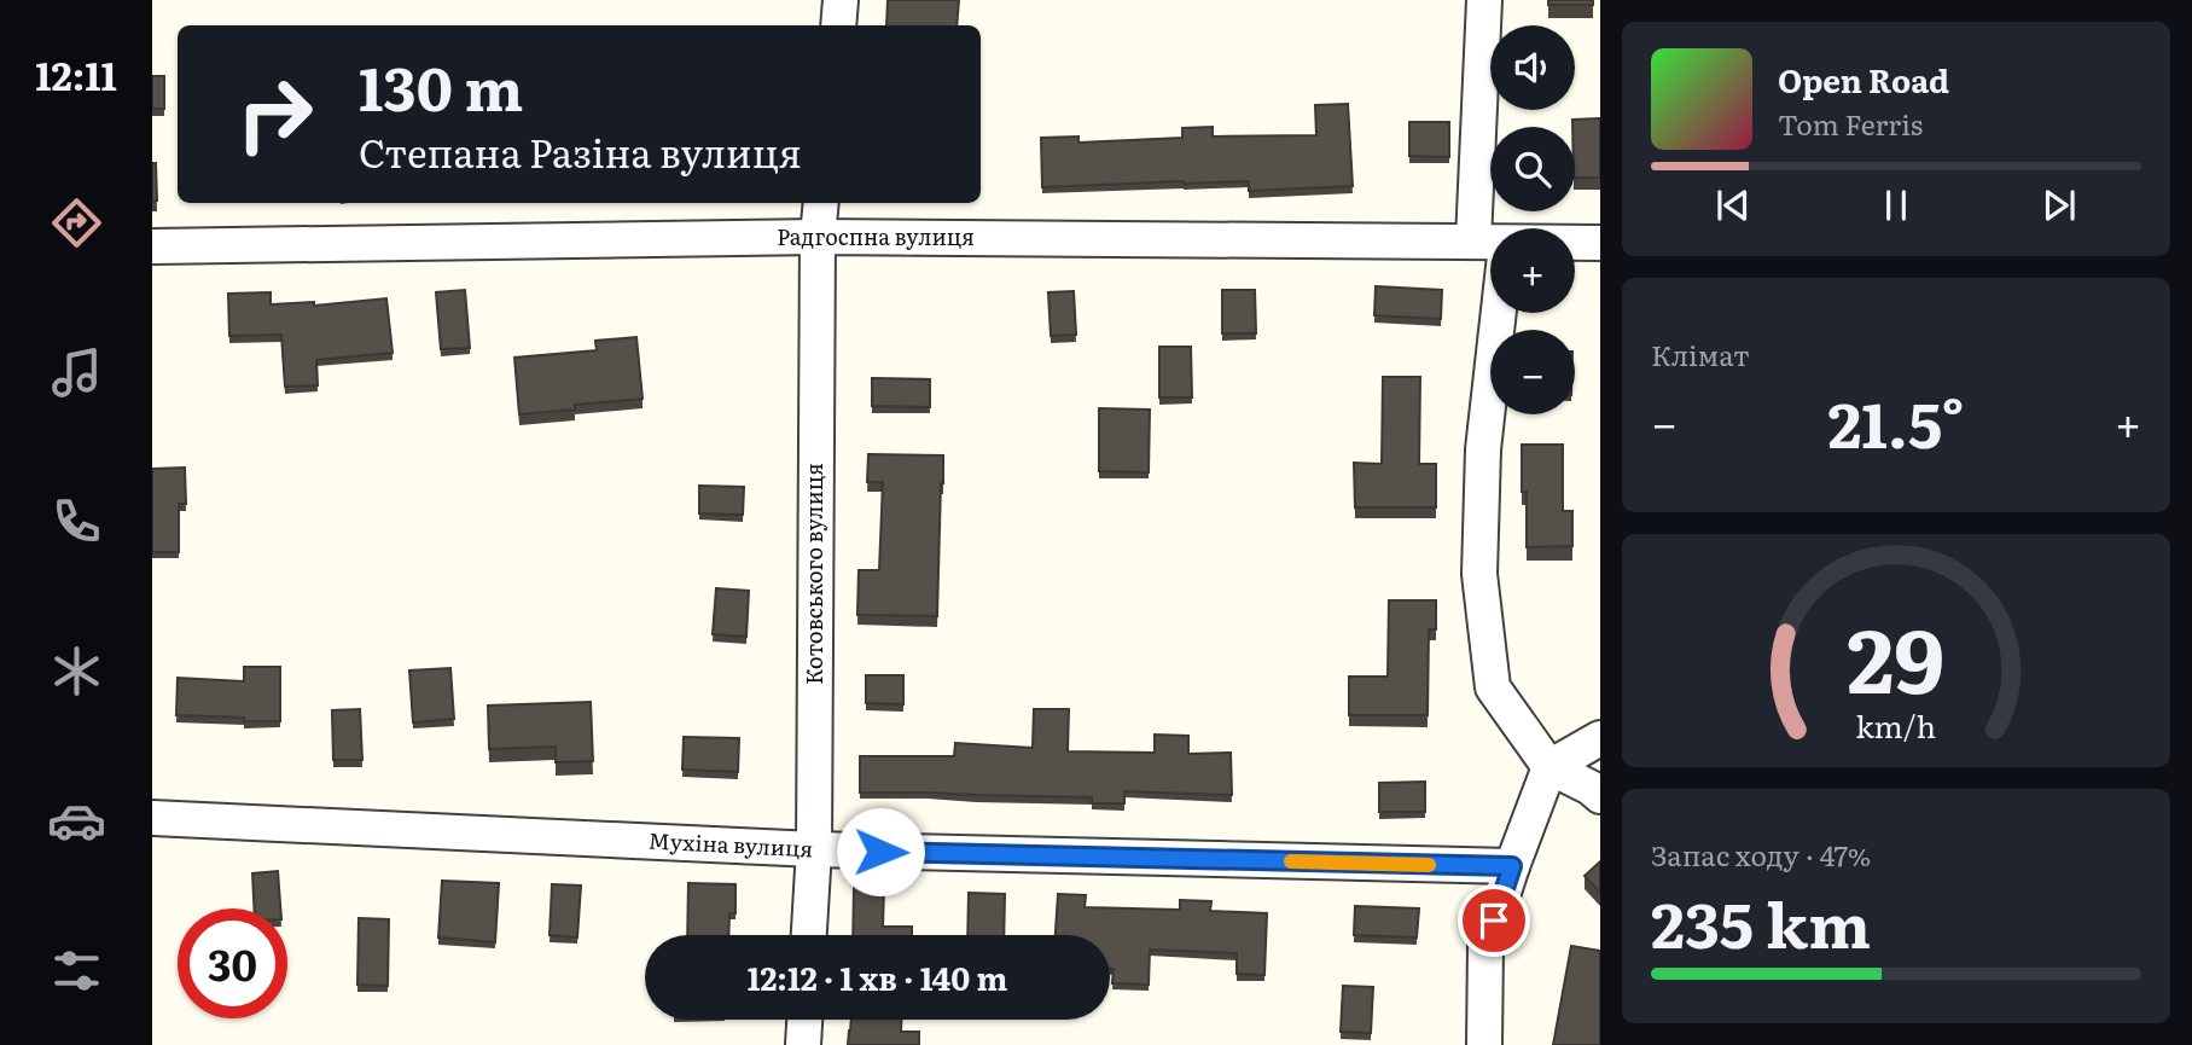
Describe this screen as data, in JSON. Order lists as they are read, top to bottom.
{
  "streets": {
    "street": ["Радгоспна вулиця", "Котовського вулиця", "Мухіна вулиця"]
  },
  "crossings": [
    ["Радгоспна вулиця", "Котовського вулиця"],
    ["Котовського вулиця", "Мухіна вулиця"]
  ],
  "page": {
    "tabs": "12:11",
    "map_buttons": ["+", "−"],
    "turn": ["130 m", "Степана Разіна вулиця"],
    "song": ["Open Road", "Tom Ferris"],
    "tile": [
      "Клімат",
      ["Запас ходу · 47%", "235 km"]
    ],
    "heat": ["−", "21.5°", "+"],
    "limit": "30",
    "trip": "12:12 · 1 хв · 140 m",
    "gauge": ["29", "km/h"]
  }
}
